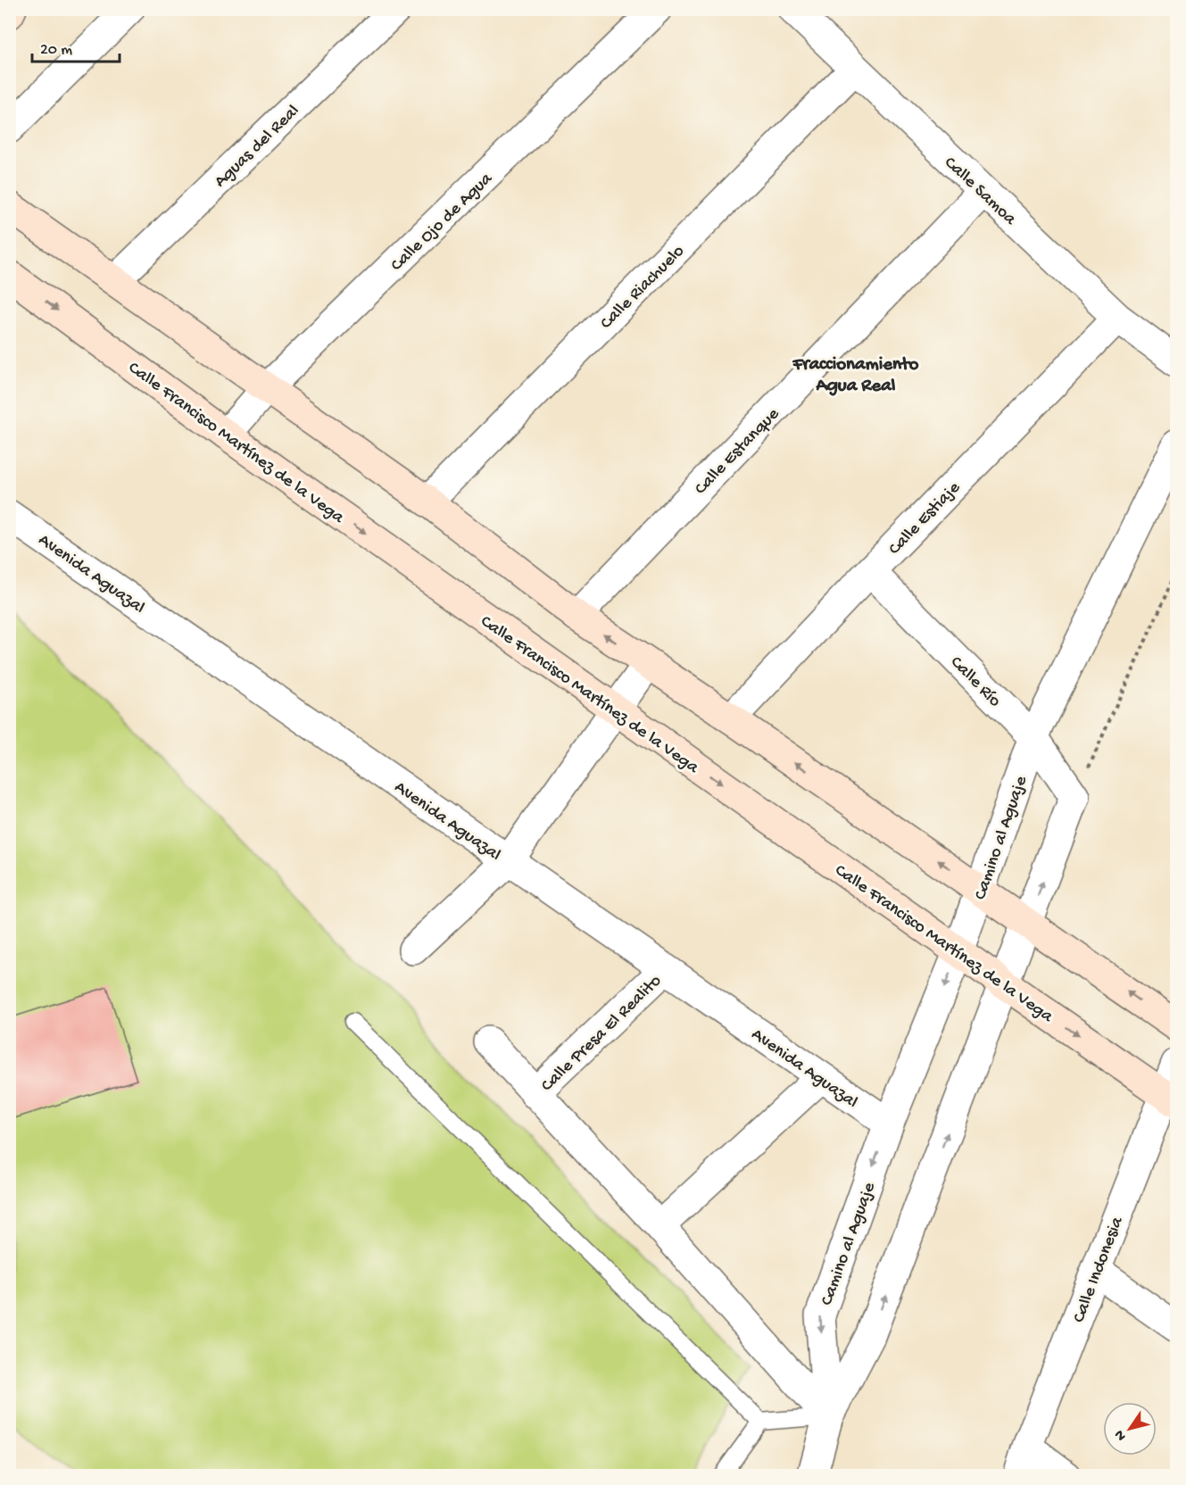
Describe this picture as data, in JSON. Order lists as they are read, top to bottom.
{
  "streets": {
    "street": [
      "Aguas del Real",
      "Calle Samoa",
      "Calle Ojo de Agua",
      "Calle Riachuelo",
      "Calle Francisco Martínez de la Vega",
      "Calle Estanque",
      "Calle Estiaje",
      "Avenida Aguazal",
      "Calle Río",
      "Camino al Aguaje",
      "Calle Presa El Realito",
      "Calle Indonesia"
    ]
  },
  "crossings": [
    ["Calle Samoa", "Calle Riachuelo"],
    ["Calle Samoa", "Calle Estanque"],
    ["Calle Samoa", "Calle Estiaje"],
    ["Calle Ojo de Agua", "Calle Francisco Martínez de la Vega"],
    ["Calle Francisco Martínez de la Vega", "Camino al Aguaje"],
    ["Calle Francisco Martínez de la Vega", "Calle Indonesia"],
    ["Calle Estiaje", "Calle Río"],
    ["Avenida Aguazal", "Camino al Aguaje"],
    ["Avenida Aguazal", "Calle Presa El Realito"],
    ["Calle Río", "Camino al Aguaje"]
  ],
  "districts": ["Fraccionamiento Agua Real"],
  "scale_bar": "20 m",
  "north": "bottom left"
}
